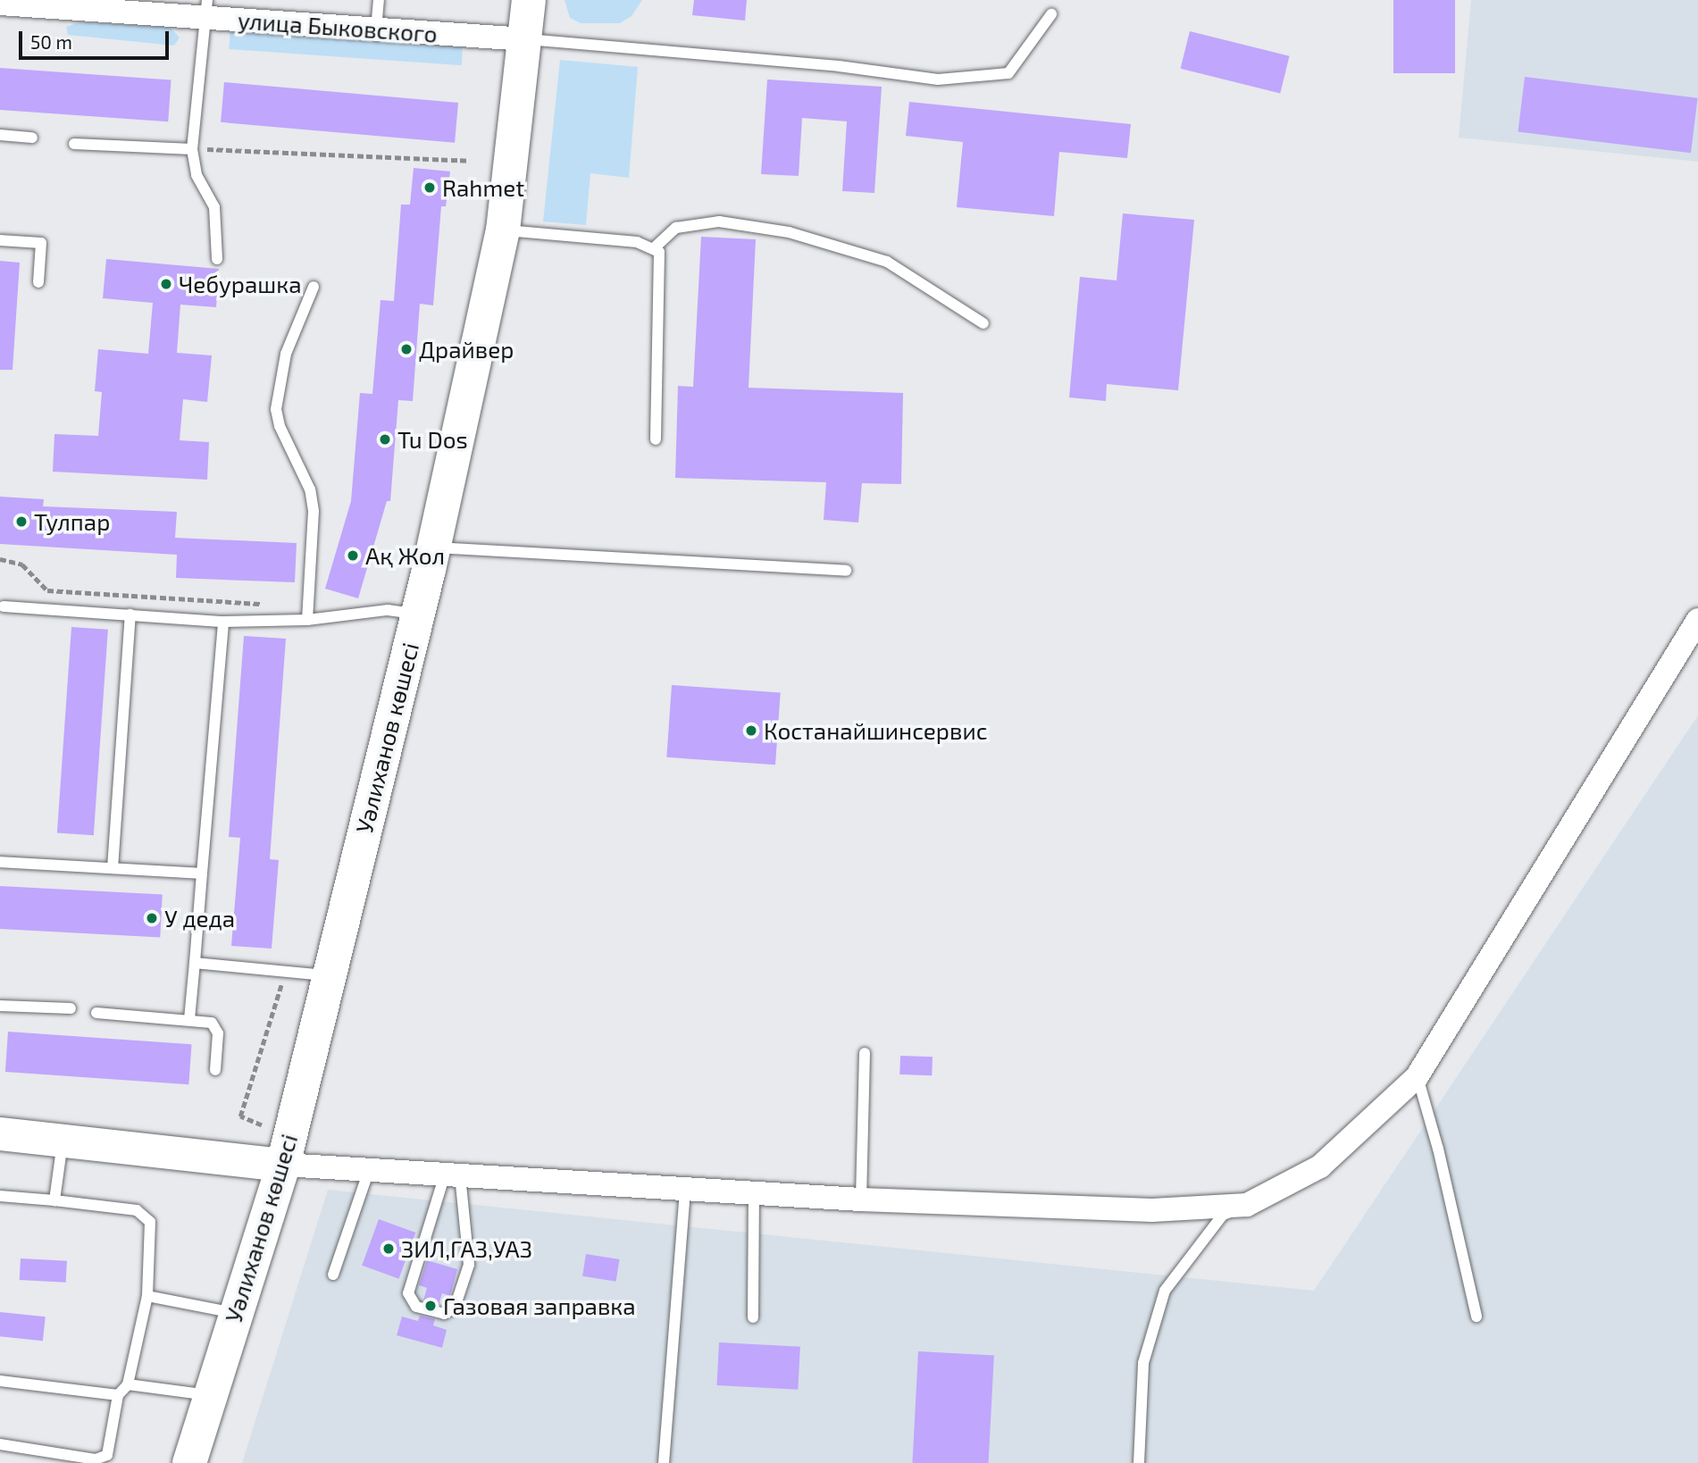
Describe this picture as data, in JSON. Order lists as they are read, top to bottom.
{
  "streets": {
    "highway": ["Уәлиханов көшесі"],
    "street": ["улица Быковского"]
  },
  "crossings": [
    ["улица Быковского", "Уәлиханов көшесі"]
  ],
  "places": [
    "Rahmet",
    "Чебурашка",
    "Драйвер",
    "Tu Dos",
    "Тулпар",
    "Ақ Жол",
    "Костанайшинсервис",
    "У деда",
    "ЗИЛ,ГАЗ,УАЗ",
    "Газовая заправка"
  ],
  "scale_bar": "50 m"
}
